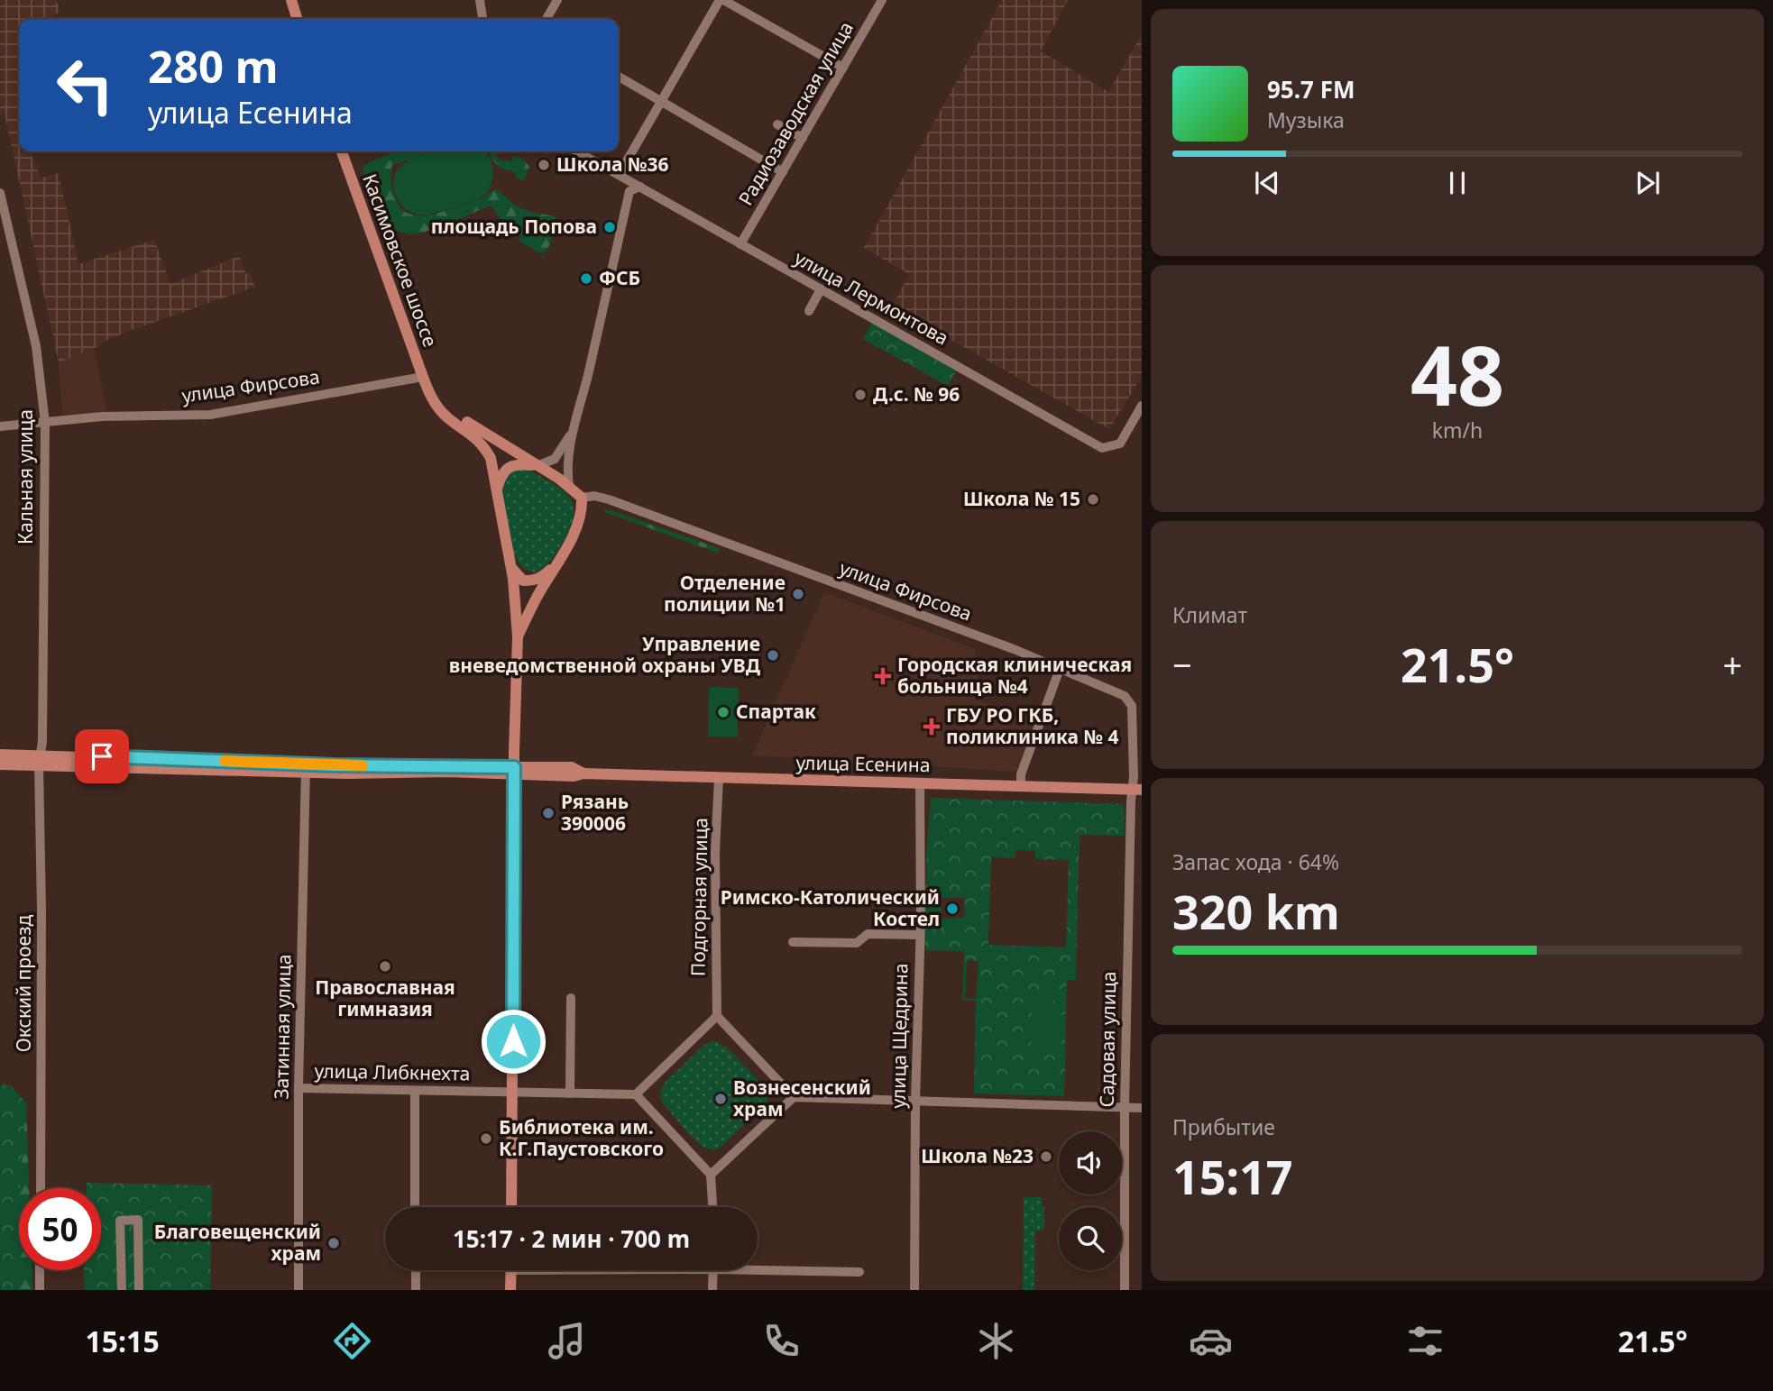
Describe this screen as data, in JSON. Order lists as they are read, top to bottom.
{
  "streets": {
    "main road": ["Касимовское шоссе", "улица Есенина"],
    "street": [
      "Радиозаводская улица",
      "улица Лермонтова",
      "улица Фирсова",
      "Кальная улица",
      "Подгорная улица",
      "Окский проезд",
      "Затинная улица",
      "улица Щедрина",
      "Садовая улица",
      "улица Либкнехта"
    ]
  },
  "crossings": [
    ["Радиозаводская улица", "улица Лермонтова"],
    ["Касимовское шоссе", "улица Фирсова"],
    ["Касимовское шоссе", "улица Есенина"],
    ["Касимовское шоссе", "улица Либкнехта"],
    ["улица Фирсова", "Кальная улица"],
    ["улица Фирсова", "улица Есенина"],
    ["улица Фирсова", "Садовая улица"],
    ["Кальная улица", "улица Есенина"],
    ["Кальная улица", "Окский проезд"],
    ["улица Есенина", "Подгорная улица"],
    ["улица Есенина", "Окский проезд"],
    ["улица Есенина", "Затинная улица"],
    ["улица Есенина", "улица Щедрина"],
    ["улица Есенина", "Садовая улица"],
    ["Затинная улица", "улица Либкнехта"]
  ],
  "places": {
    "other": [
      "Школа №36",
      "площадь Попова",
      "ФСБ",
      "Д.с. № 96",
      "Школа № 15",
      "Отделение полиции №1",
      "Управление вневедомственной охраны УВД",
      "Спартак",
      "Рязань 390006",
      "Римско-Католический Костел",
      "Православная гимназия",
      "Вознесенский храм",
      "Библиотека им. К.Г.Паустовского",
      "Школа №23",
      "Благовещенский храм"
    ],
    "health": ["Городская клиническая больница №4", "ГБУ РО ГКБ, поликлиника № 4"]
  },
  "page": {
    "turn": ["280 m", "улица Есенина"],
    "song": ["95.7 FM", "Музыка"],
    "tile": [
      ["48", "km/h"],
      "Климат",
      ["Запас хода · 64%", "320 km"],
      ["Прибытие", "15:17"]
    ],
    "heat": ["−", "21.5°", "+"],
    "limit": "50",
    "trip": "15:17 · 2 мин · 700 m",
    "tabs": ["15:15", "21.5°"]
  }
}
